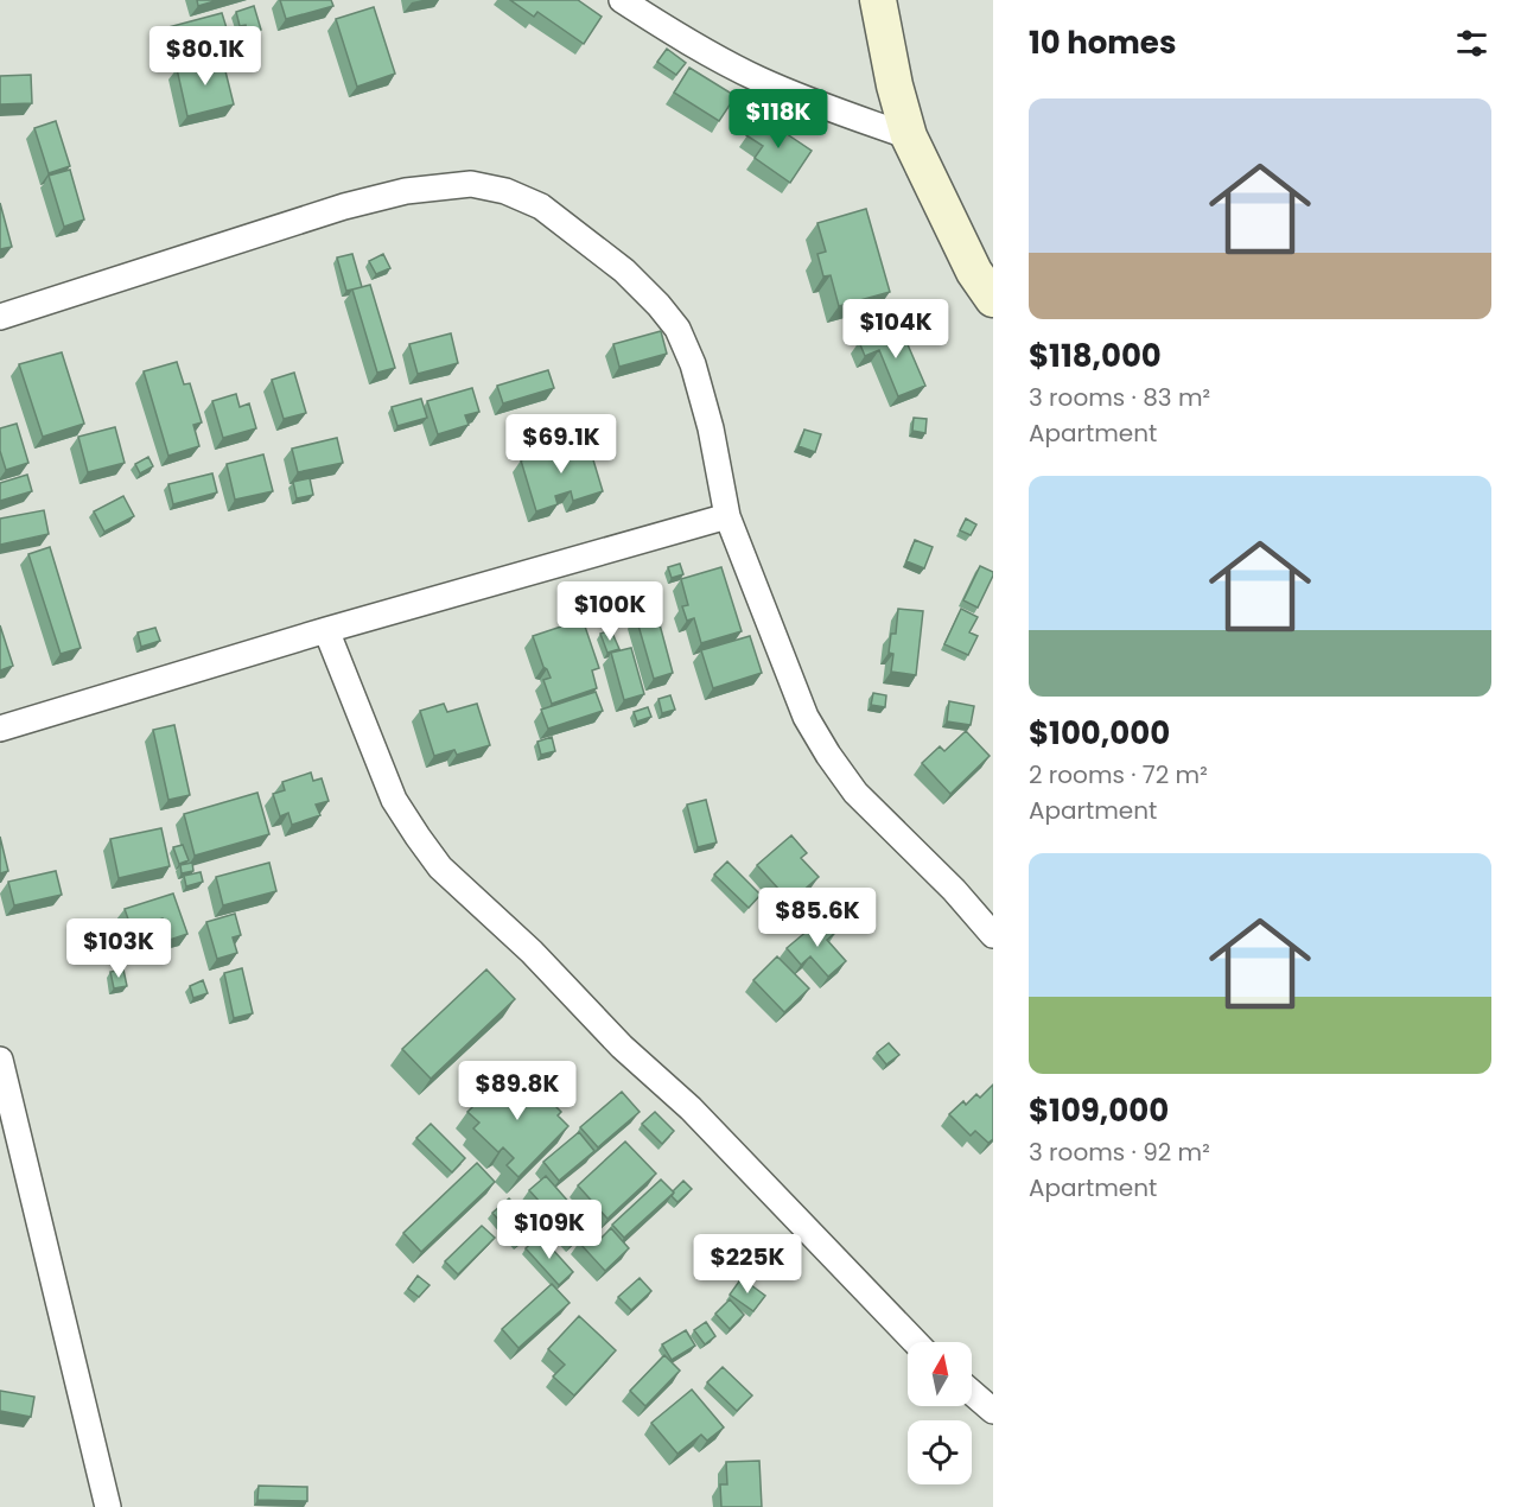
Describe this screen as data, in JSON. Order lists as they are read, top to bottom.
{
  "north": "top",
  "page": {
    "heading": "10 homes",
    "price": [
      "$80.1K",
      "$118K",
      "$104K",
      "$69.1K",
      "$100K",
      "$85.6K",
      "$103K",
      "$89.8K",
      "$109K",
      "$225K"
    ],
    "list": [
      {
        "name": "$118,000",
        "note": "3 rooms · 83 m² · Apartment"
      },
      {
        "name": "$100,000",
        "note": "2 rooms · 72 m² · Apartment"
      },
      {
        "name": "$109,000",
        "note": "3 rooms · 92 m² · Apartment"
      }
    ]
  }
}
